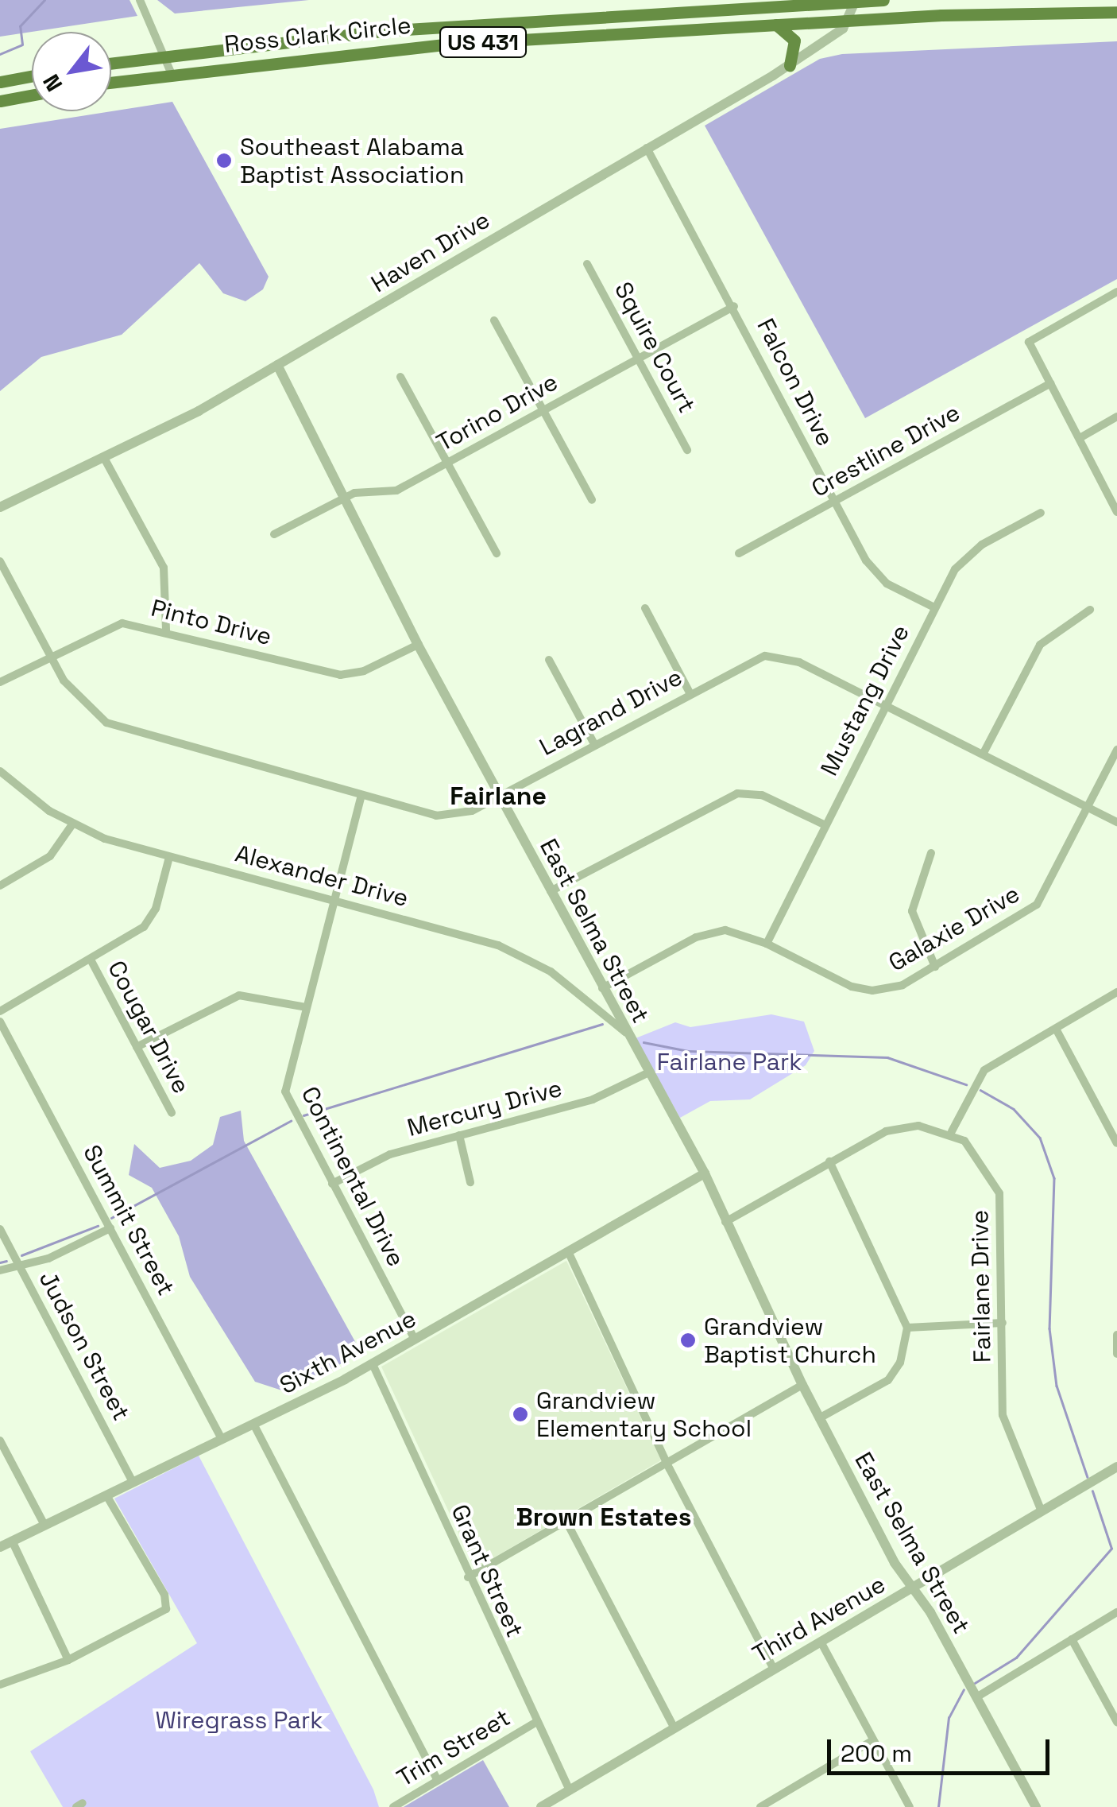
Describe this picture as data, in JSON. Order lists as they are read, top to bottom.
{
  "streets": {
    "highway": ["Ross Clark Circle", "US 431"],
    "street": [
      "Haven Drive",
      "Squire Court",
      "Falcon Drive",
      "Torino Drive",
      "Crestline Drive",
      "Pinto Drive",
      "Mustang Drive",
      "Lagrand Drive",
      "Alexander Drive",
      "Galaxie Drive",
      "East Selma Street",
      "Cougar Drive",
      "Mercury Drive",
      "Continental Drive",
      "Summit Street",
      "Fairlane Drive",
      "Judson Street",
      "Sixth Avenue",
      "Grant Street",
      "Third Avenue",
      "Trim Street"
    ]
  },
  "crossings": [
    ["Ross Clark Circle", "Haven Drive"],
    ["Haven Drive", "Falcon Drive"],
    ["Haven Drive", "East Selma Street"],
    ["Squire Court", "Torino Drive"],
    ["Falcon Drive", "Torino Drive"],
    ["Falcon Drive", "Crestline Drive"],
    ["Falcon Drive", "Mustang Drive"],
    ["Torino Drive", "East Selma Street"],
    ["Pinto Drive", "Lagrand Drive"],
    ["Pinto Drive", "East Selma Street"],
    ["Mustang Drive", "Lagrand Drive"],
    ["Mustang Drive", "Galaxie Drive"],
    ["Lagrand Drive", "Galaxie Drive"],
    ["Lagrand Drive", "East Selma Street"],
    ["Lagrand Drive", "Continental Drive"],
    ["Alexander Drive", "East Selma Street"],
    ["Alexander Drive", "Continental Drive"],
    ["Galaxie Drive", "East Selma Street"],
    ["East Selma Street", "Mercury Drive"],
    ["East Selma Street", "Sixth Avenue"],
    ["East Selma Street", "Third Avenue"],
    ["Mercury Drive", "Continental Drive"],
    ["Continental Drive", "Sixth Avenue"],
    ["Summit Street", "Sixth Avenue"],
    ["Fairlane Drive", "Third Avenue"],
    ["Judson Street", "Sixth Avenue"],
    ["Sixth Avenue", "Grant Street"],
    ["Grant Street", "Third Avenue"],
    ["Grant Street", "Trim Street"]
  ],
  "districts": ["Fairlane", "Brown Estates"],
  "parks": ["Fairlane Park", "Wiregrass Park"],
  "places": ["Southeast Alabama Baptist Association", "Grandview Baptist Church", "Grandview Elementary School"],
  "scale_bar": "200 m",
  "north": "bottom left"
}
